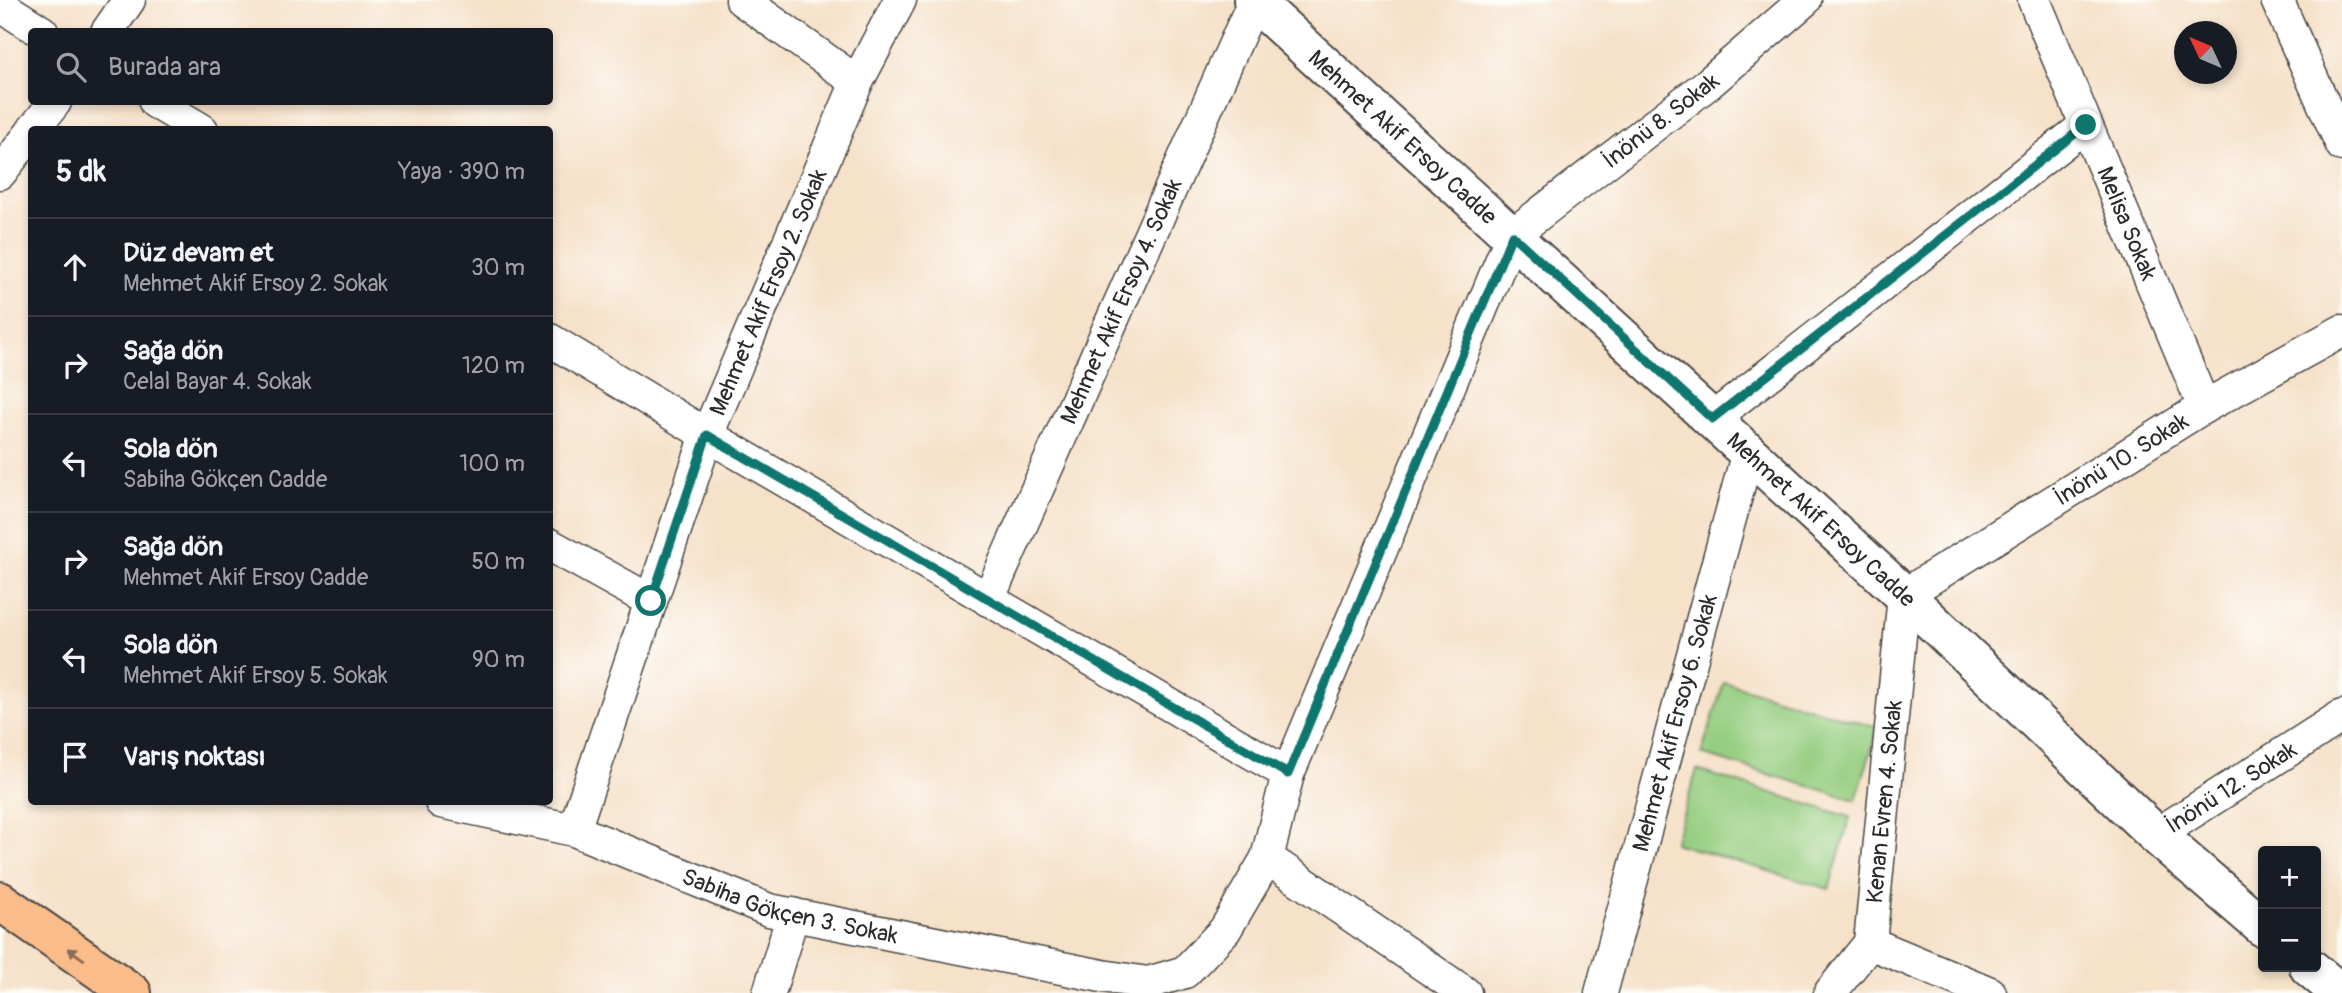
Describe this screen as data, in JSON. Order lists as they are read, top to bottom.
{
  "streets": {
    "street": [
      "İnönü 8. Sokak",
      "Mehmet Akif Ersoy Cadde",
      "Melisa Sokak",
      "Mehmet Akif Ersoy 2. Sokak",
      "Mehmet Akif Ersoy 4. Sokak",
      "İnönü 10. Sokak",
      "Mehmet Akif Ersoy 6. Sokak",
      "İnönü 12. Sokak",
      "Kenan Evren 4. Sokak",
      "Sabiha Gökçen 3. Sokak"
    ]
  },
  "crossings": [
    ["İnönü 8. Sokak", "Mehmet Akif Ersoy Cadde"],
    ["Mehmet Akif Ersoy Cadde", "Mehmet Akif Ersoy 4. Sokak"],
    ["Mehmet Akif Ersoy Cadde", "İnönü 10. Sokak"],
    ["Mehmet Akif Ersoy Cadde", "Mehmet Akif Ersoy 6. Sokak"],
    ["Mehmet Akif Ersoy Cadde", "İnönü 12. Sokak"],
    ["Mehmet Akif Ersoy Cadde", "Kenan Evren 4. Sokak"],
    ["Melisa Sokak", "İnönü 10. Sokak"],
    ["Mehmet Akif Ersoy 2. Sokak", "Sabiha Gökçen 3. Sokak"],
    ["İnönü 10. Sokak", "Kenan Evren 4. Sokak"]
  ],
  "north": "top left",
  "page": {
    "search": "Burada ara",
    "heading": ["5 dk", "Yaya · 390 m"],
    "list": [
      ["Düz devam et", "Mehmet Akif Ersoy 2. Sokak", "30 m"],
      ["Sağa dön", "Celal Bayar 4. Sokak", "120 m"],
      ["Sola dön", "Sabiha Gökçen Cadde", "100 m"],
      ["Sağa dön", "Mehmet Akif Ersoy Cadde", "50 m"],
      ["Sola dön", "Mehmet Akif Ersoy 5. Sokak", "90 m"],
      "Varış noktası"
    ],
    "map_buttons": ["+", "−"]
  }
}
